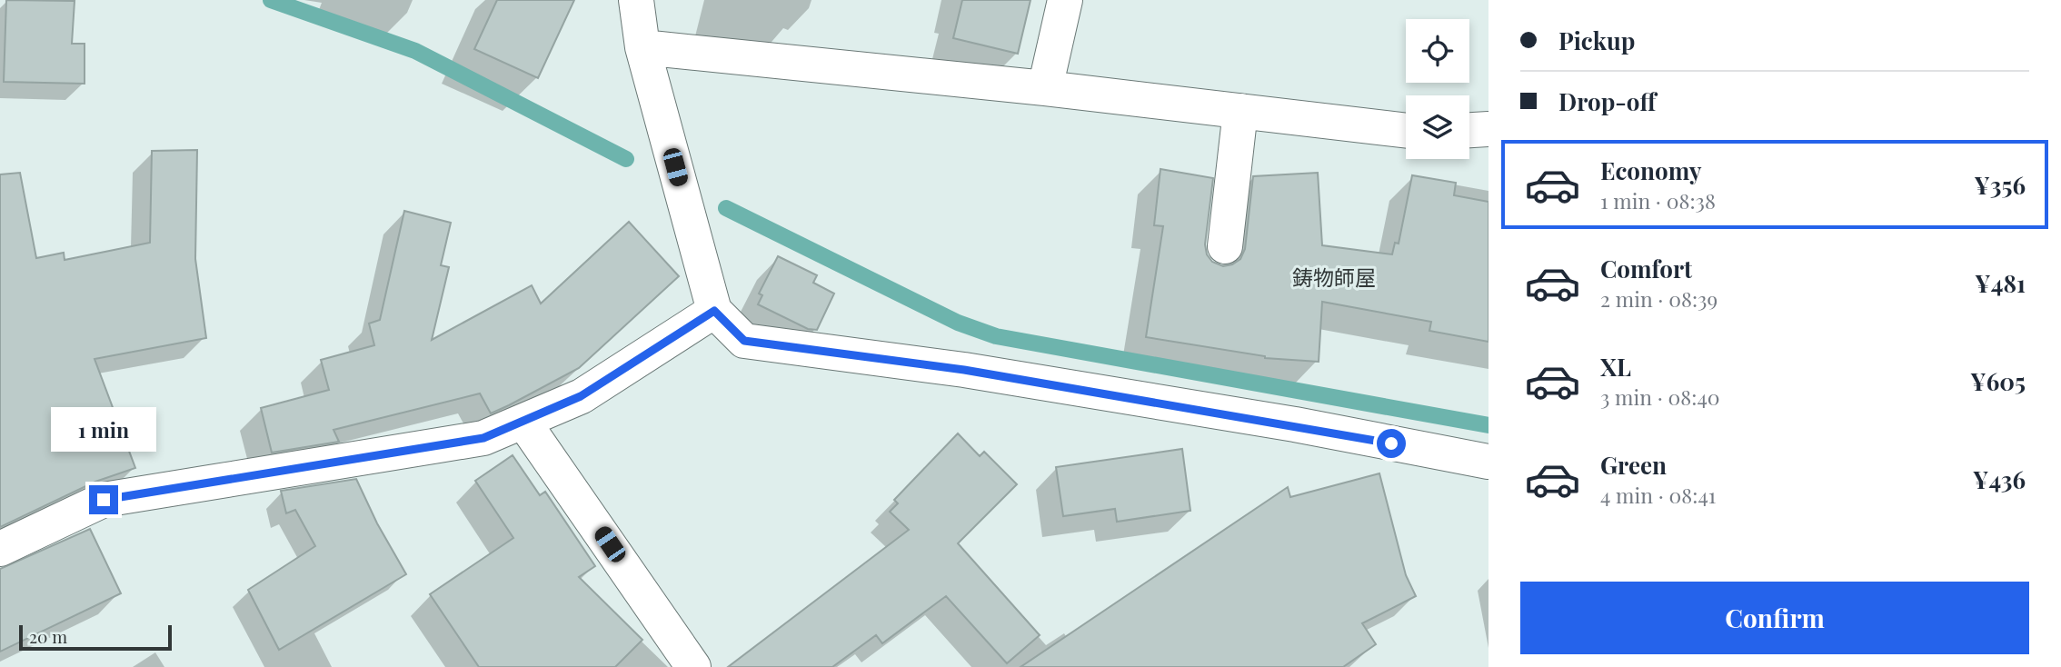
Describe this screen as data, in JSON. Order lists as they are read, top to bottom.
{
  "districts": ["鋳物師屋"],
  "scale_bar": "20 m",
  "page": {
    "banner": ["Pickup", "Drop-off"],
    "list": [
      {
        "name": "Economy",
        "note": "1 min · 08:38",
        "value": "¥356"
      },
      {
        "name": "Comfort",
        "note": "2 min · 08:39",
        "value": "¥481"
      },
      {
        "name": "XL",
        "note": "3 min · 08:40",
        "value": "¥605"
      },
      {
        "name": "Green",
        "note": "4 min · 08:41",
        "value": "¥436"
      }
    ],
    "bubble": "1 min",
    "buttons": "Confirm",
    "scale": "20 m"
  }
}
